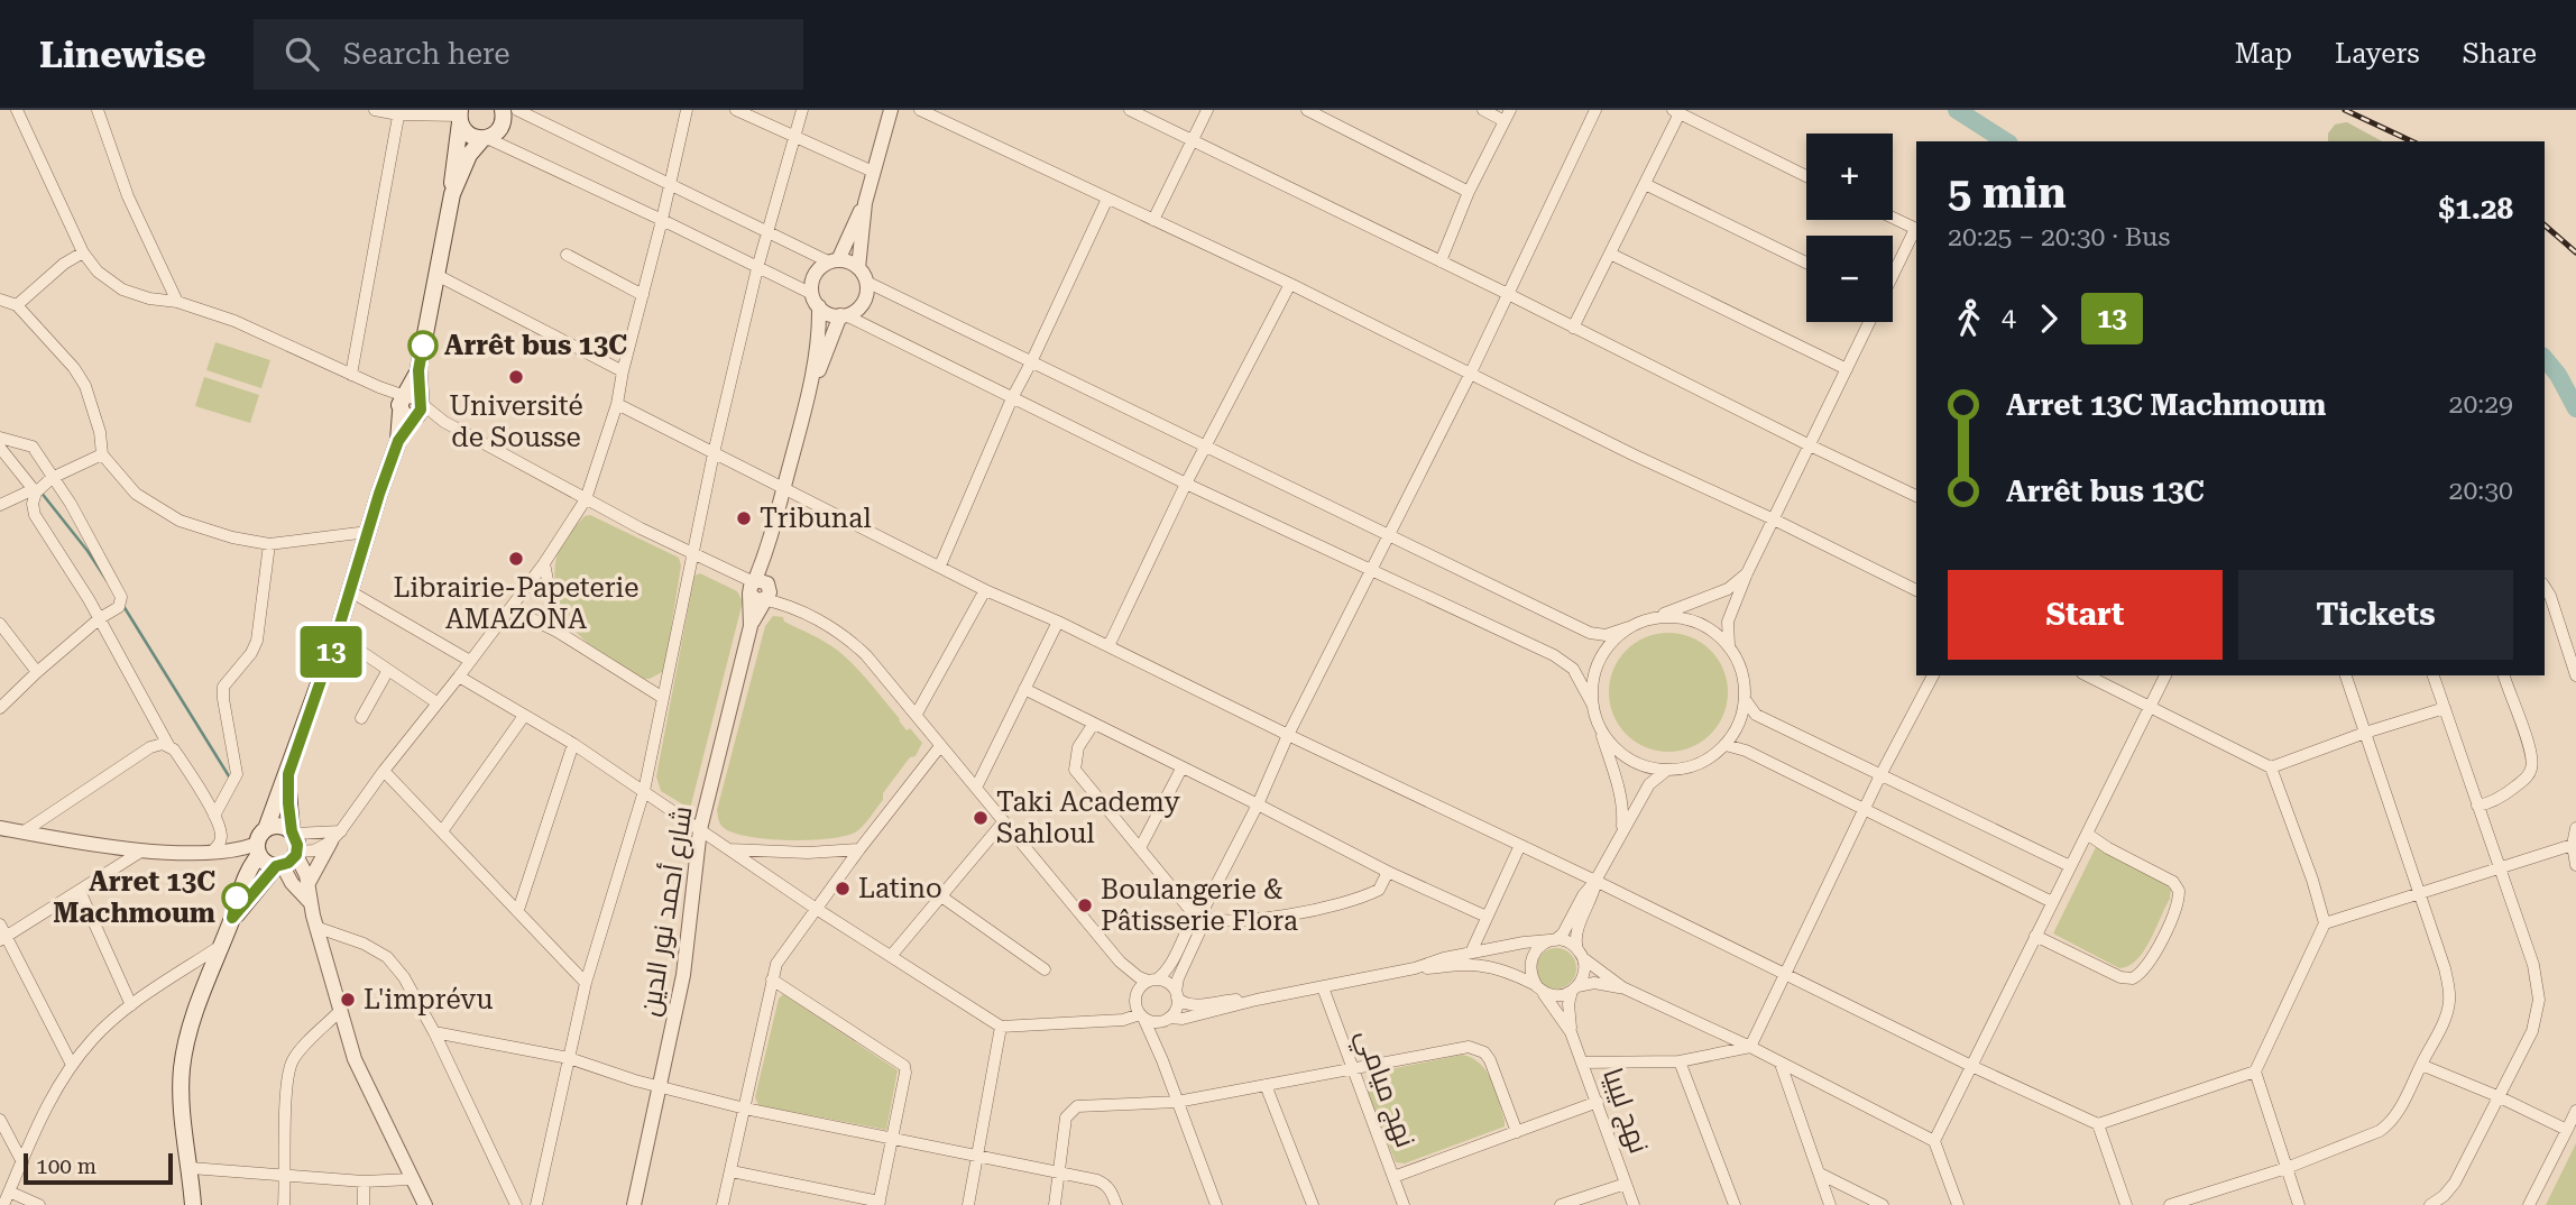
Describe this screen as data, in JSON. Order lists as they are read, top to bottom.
{
  "streets": {
    "street": ["شارع أحمد نور الدين", "نهج ميامي", "نهج ليبيا"]
  },
  "places": [
    "Arrêt bus 13C",
    "Université de Sousse",
    "Tribunal",
    "Librairie-Papeterie AMAZONA",
    "Taki Academy Sahloul",
    "Latino",
    "Arret 13C Machmoum",
    "Boulangerie & Pâtisserie Flora",
    "L'imprévu"
  ],
  "lines": ["bus line 13"],
  "scale_bar": "100 m",
  "page": {
    "header": "Linewise",
    "search": "Search here",
    "nav": ["Map", "Layers", "Share"],
    "on_map": "13",
    "map_buttons": ["+", "−"],
    "heading": ["5 min", "20:25 – 20:30 · Bus", "$1.28"],
    "legs": ["4", "13"],
    "list": [
      {
        "name": "Arret 13C Machmoum",
        "value": "20:29"
      },
      {
        "name": "Arrêt bus 13C",
        "value": "20:30"
      }
    ],
    "buttons": ["Start", "Tickets"],
    "scale": "100 m"
  }
}
